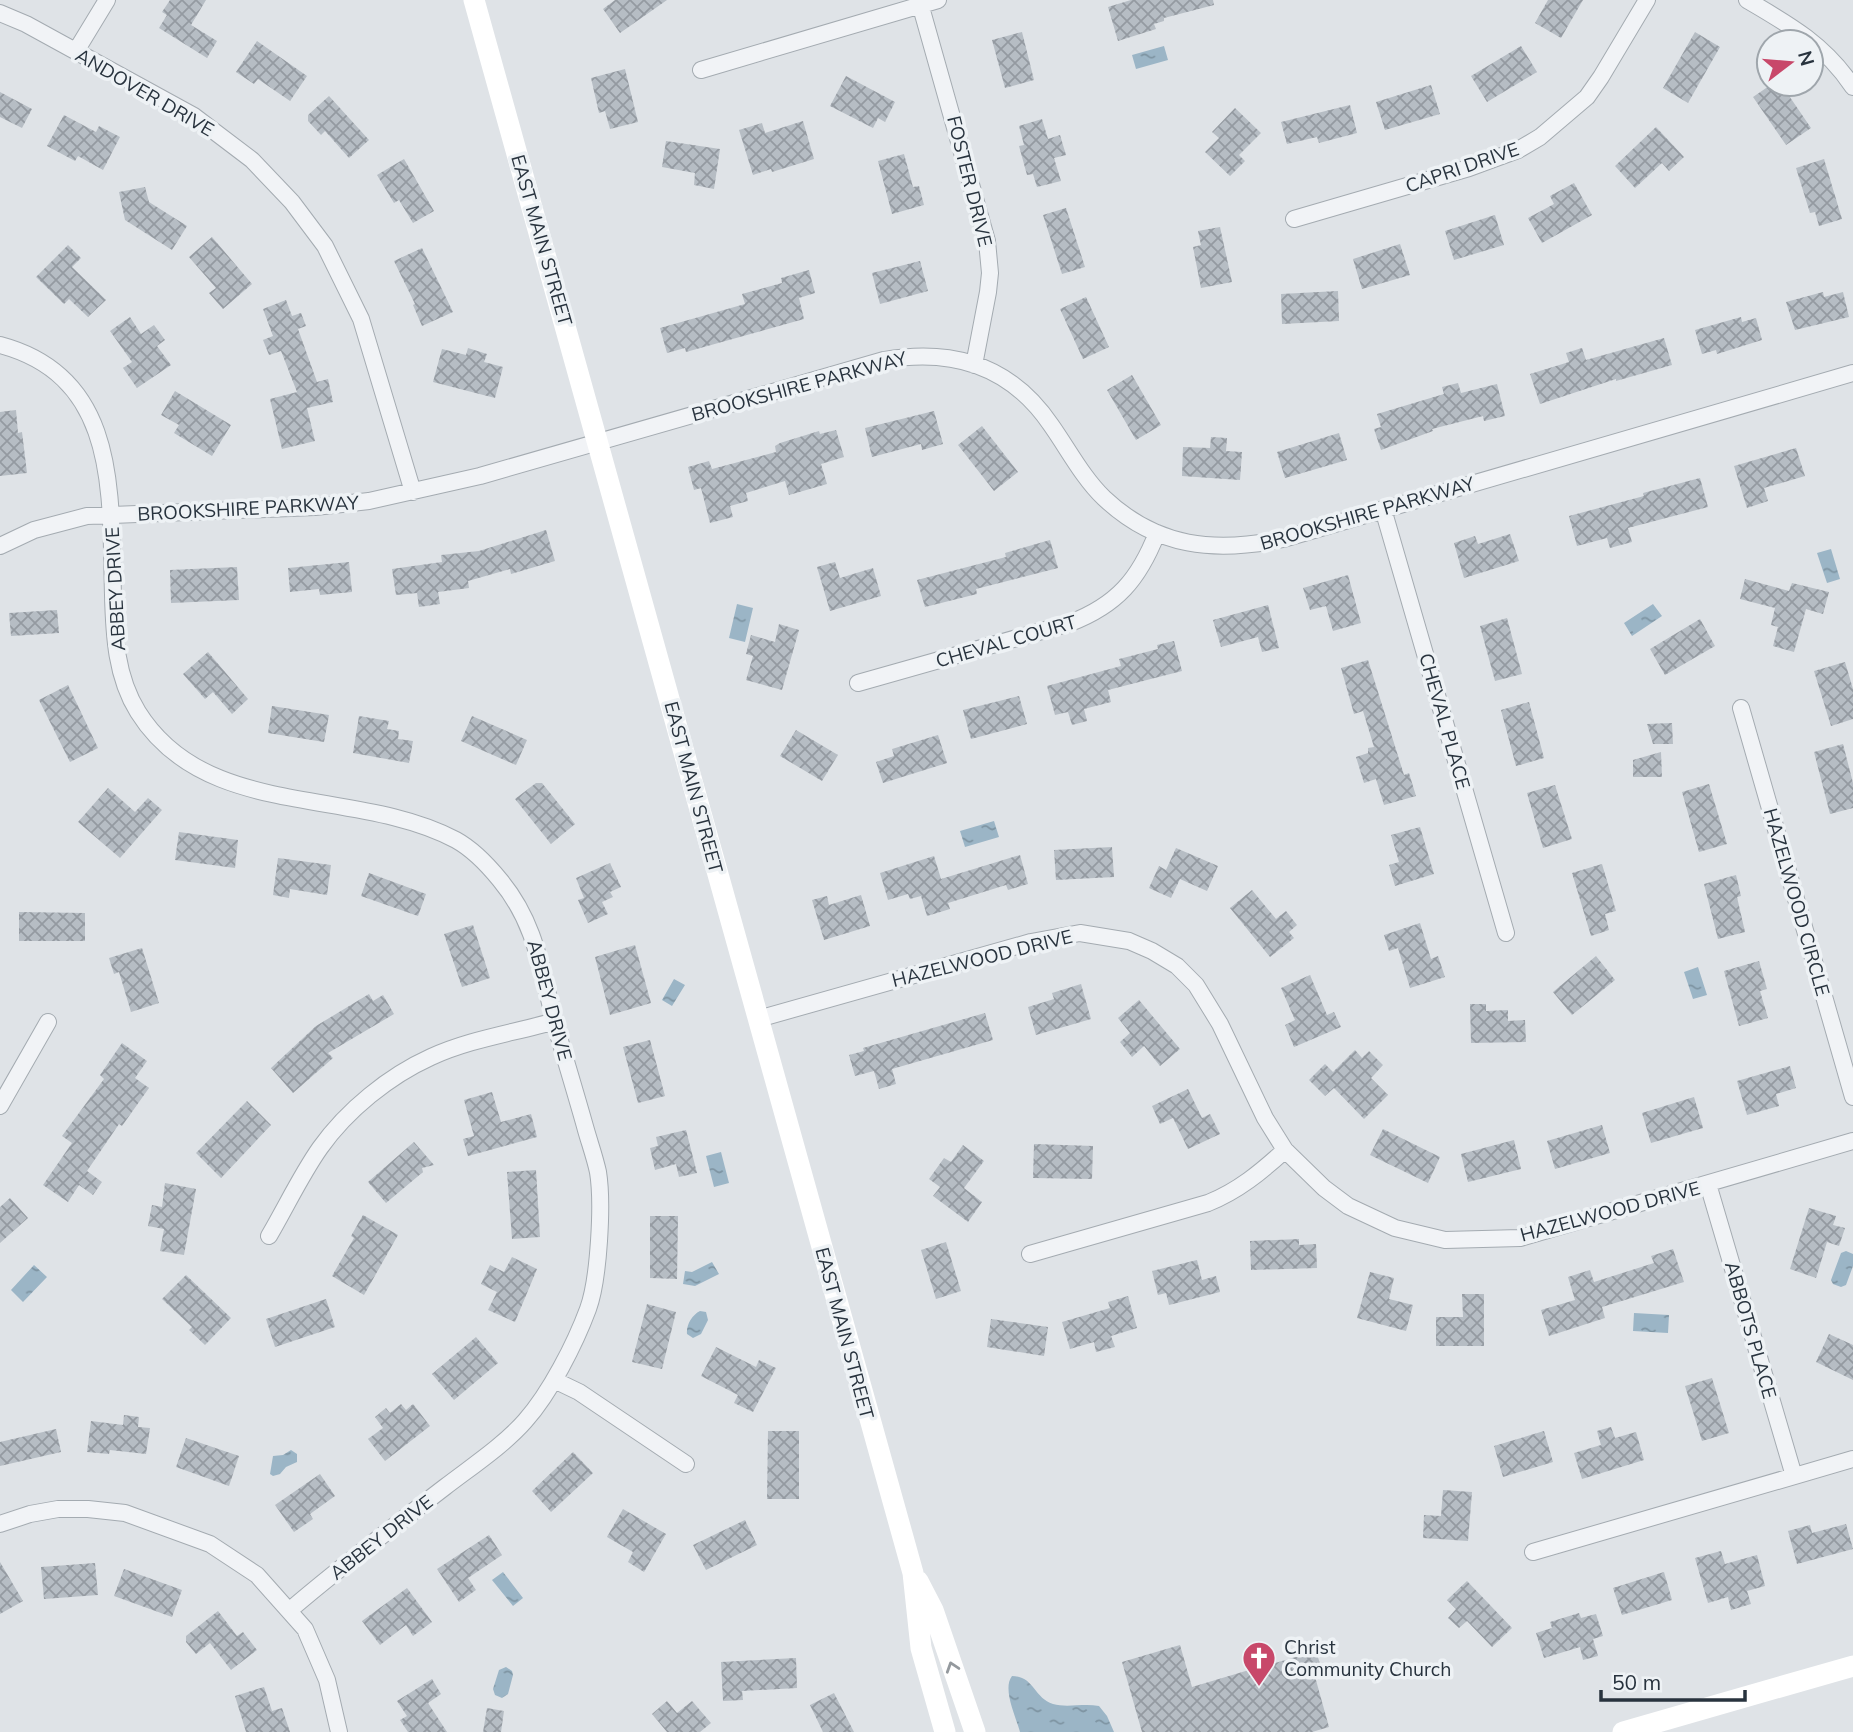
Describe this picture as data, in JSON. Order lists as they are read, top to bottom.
{
  "streets": {
    "main road": ["EAST MAIN STREET"],
    "street": [
      "ANDOVER DRIVE",
      "CAPRI DRIVE",
      "FOSTER DRIVE",
      "BROOKSHIRE PARKWAY",
      "ABBEY DRIVE",
      "CHEVAL COURT",
      "CHEVAL PLACE",
      "HAZELWOOD CIRCLE",
      "HAZELWOOD DRIVE",
      "ABBOTS PLACE"
    ]
  },
  "crossings": [
    ["ANDOVER DRIVE", "BROOKSHIRE PARKWAY"],
    ["FOSTER DRIVE", "BROOKSHIRE PARKWAY"],
    ["EAST MAIN STREET", "BROOKSHIRE PARKWAY"],
    ["EAST MAIN STREET", "HAZELWOOD DRIVE"],
    ["BROOKSHIRE PARKWAY", "ABBEY DRIVE"],
    ["BROOKSHIRE PARKWAY", "CHEVAL COURT"],
    ["BROOKSHIRE PARKWAY", "CHEVAL PLACE"],
    ["HAZELWOOD DRIVE", "ABBOTS PLACE"]
  ],
  "places": {
    "church": ["Christ Community Church"]
  },
  "scale_bar": "50 m",
  "north": "right"
}
